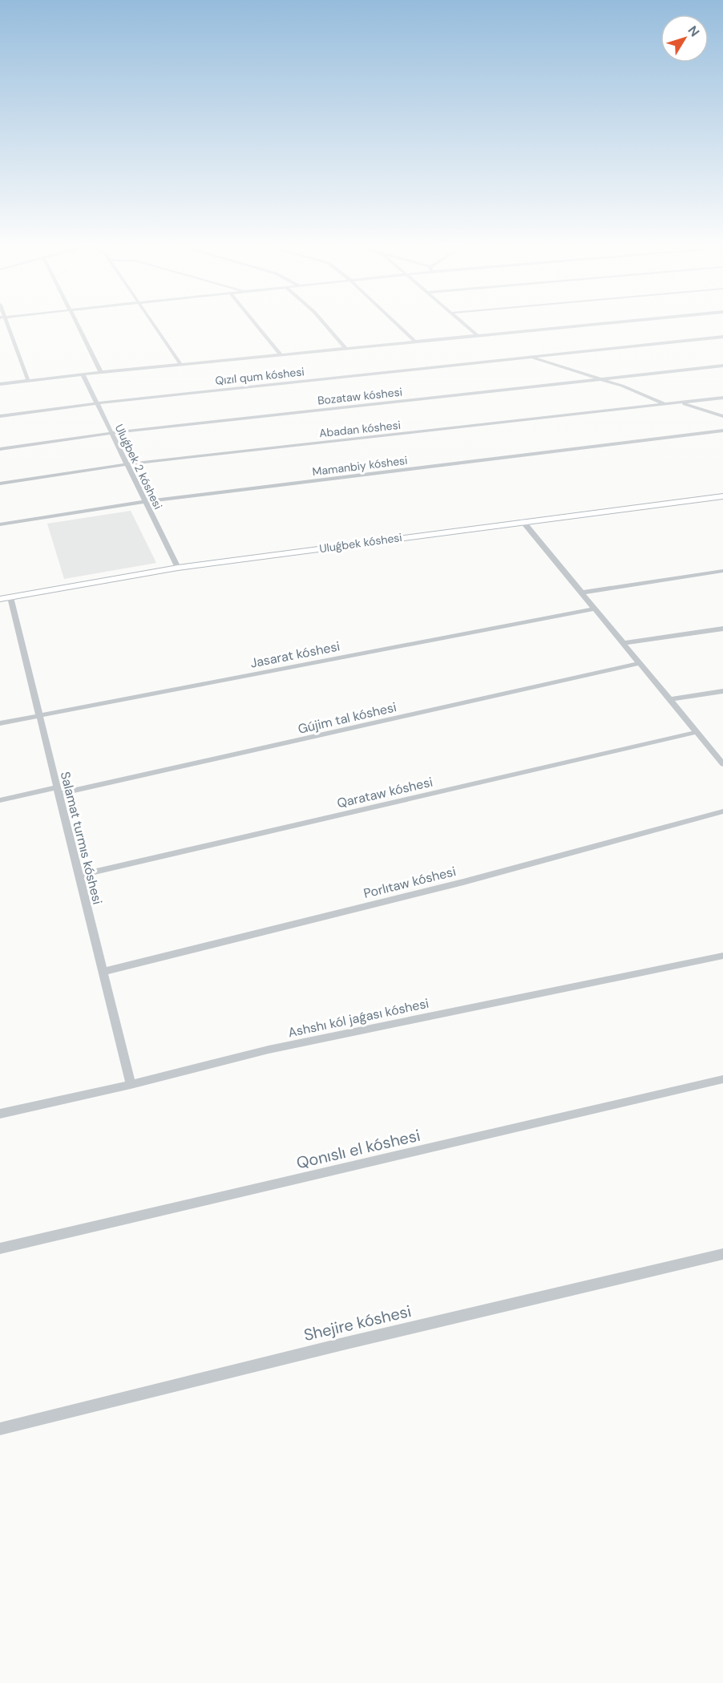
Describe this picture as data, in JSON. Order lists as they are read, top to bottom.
{
  "streets": {
    "street": [
      "Qızıl qum kóshesi",
      "Bozataw kóshesi",
      "Abadan kóshesi",
      "Mamanbiy kóshesi",
      "Uluǵbek 2 kóshesi",
      "Uluǵbek kóshesi",
      "Jasarat kóshesi",
      "Gújim tal kóshesi",
      "Qarataw kóshesi",
      "Salamat turmıs kóshesi",
      "Porlıtaw kóshesi",
      "Ashshı kól jaǵası kóshesi",
      "Qonıslı el kóshesi",
      "Shejire kóshesi"
    ]
  },
  "crossings": [
    ["Qızıl qum kóshesi", "Uluǵbek 2 kóshesi"],
    ["Bozataw kóshesi", "Uluǵbek 2 kóshesi"],
    ["Abadan kóshesi", "Uluǵbek 2 kóshesi"],
    ["Mamanbiy kóshesi", "Uluǵbek 2 kóshesi"],
    ["Uluǵbek 2 kóshesi", "Uluǵbek kóshesi"],
    ["Uluǵbek kóshesi", "Salamat turmıs kóshesi"],
    ["Jasarat kóshesi", "Salamat turmıs kóshesi"],
    ["Gújim tal kóshesi", "Salamat turmıs kóshesi"],
    ["Qarataw kóshesi", "Salamat turmıs kóshesi"],
    ["Salamat turmıs kóshesi", "Porlıtaw kóshesi"],
    ["Salamat turmıs kóshesi", "Ashshı kól jaǵası kóshesi"]
  ],
  "north": "top right"
}
